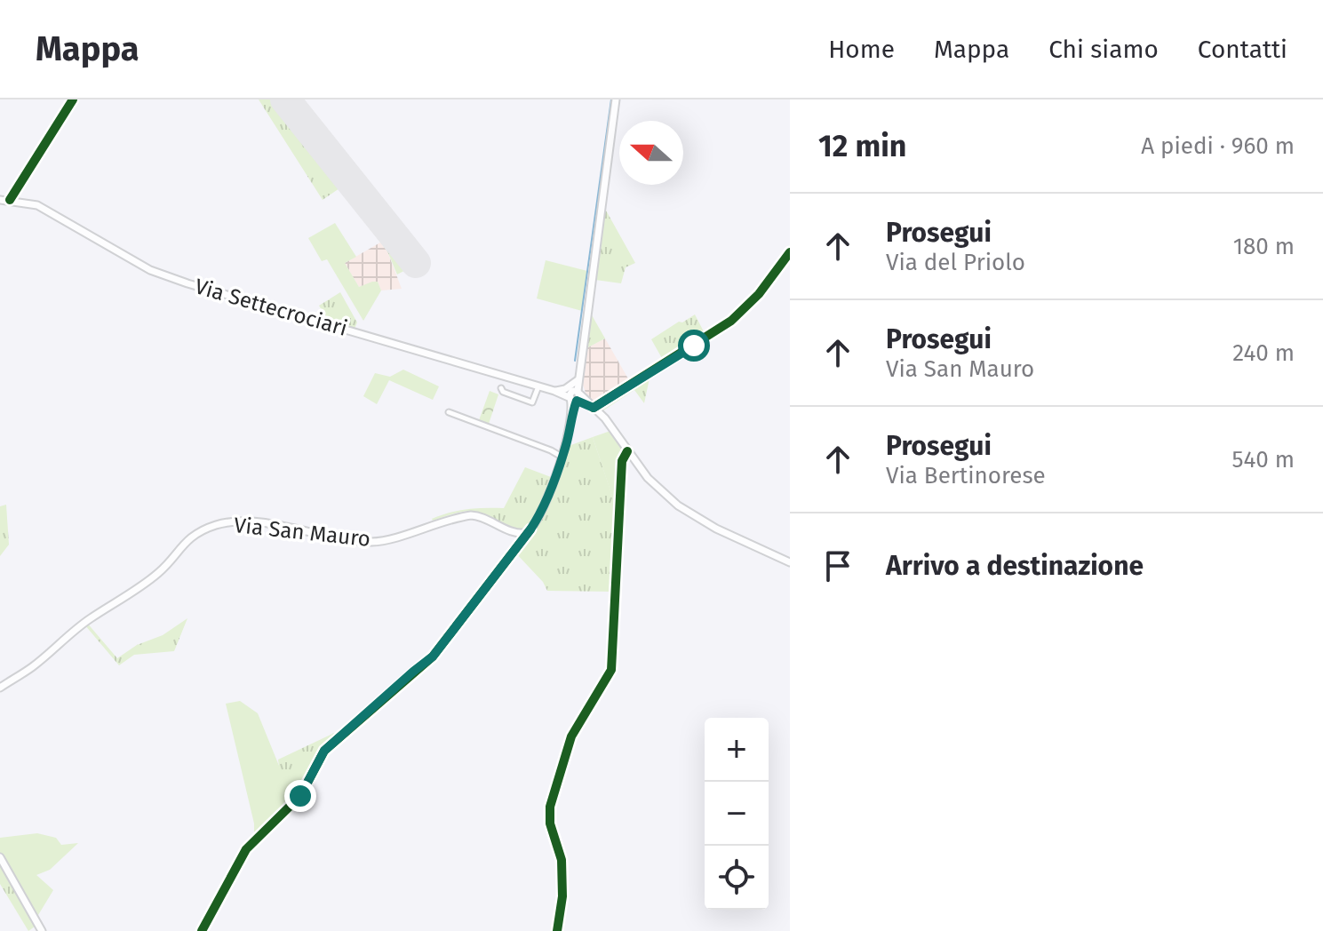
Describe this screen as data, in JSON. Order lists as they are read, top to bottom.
{
  "streets": {
    "main road": ["Via Settecrociari", "Via San Mauro"]
  },
  "north": "left",
  "page": {
    "header": "Mappa",
    "nav": [
      "Home",
      "Mappa",
      "Chi siamo",
      "Contatti"
    ],
    "heading": ["12 min", "A piedi · 960 m"],
    "list": [
      ["Prosegui", "Via del Priolo", "180 m"],
      ["Prosegui", "Via San Mauro", "240 m"],
      ["Prosegui", "Via Bertinorese", "540 m"],
      "Arrivo a destinazione"
    ],
    "map_buttons": ["+", "−"]
  }
}
